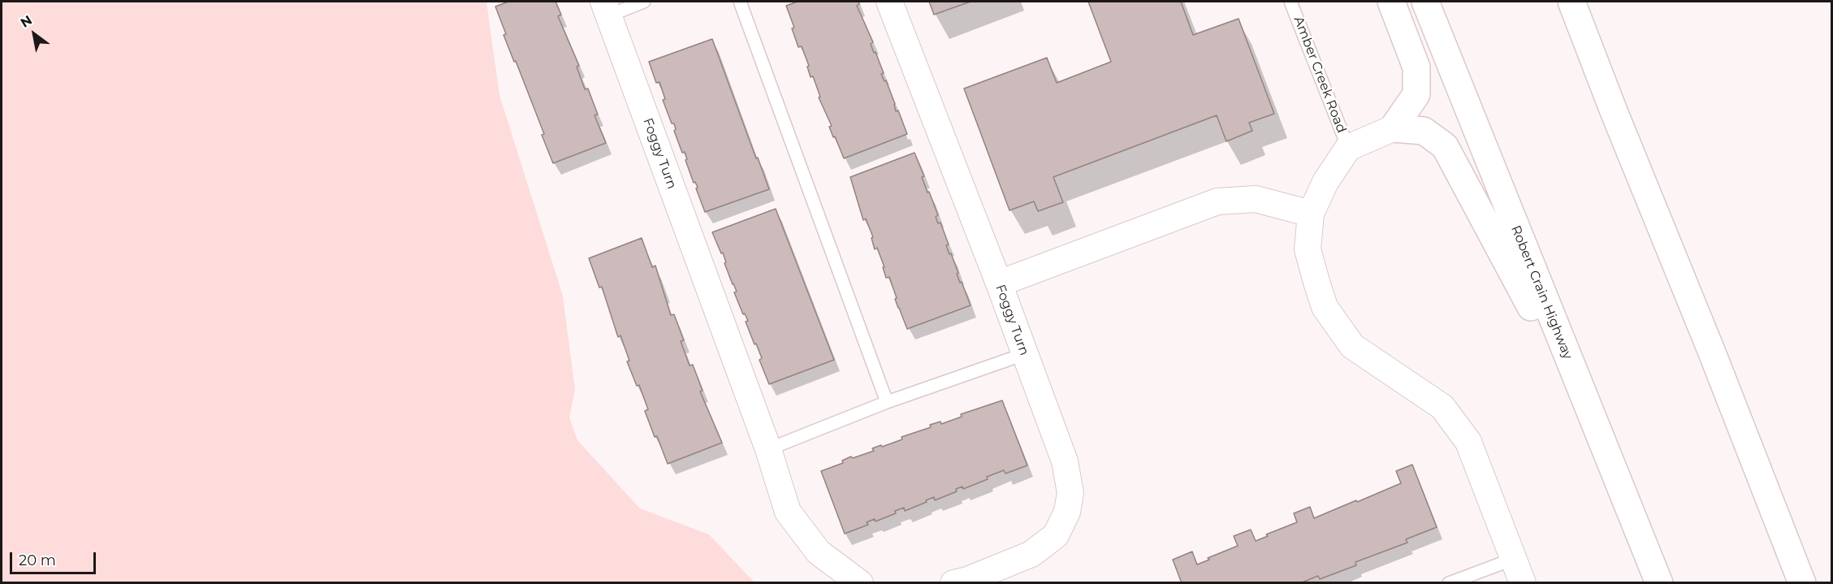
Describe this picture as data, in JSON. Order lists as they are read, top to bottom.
{
  "streets": {
    "highway": ["Robert Crain Highway"],
    "street": ["Foggy Turn"],
    "lane": ["Amber Creek Road"]
  },
  "scale_bar": "20 m",
  "north": "top left"
}
